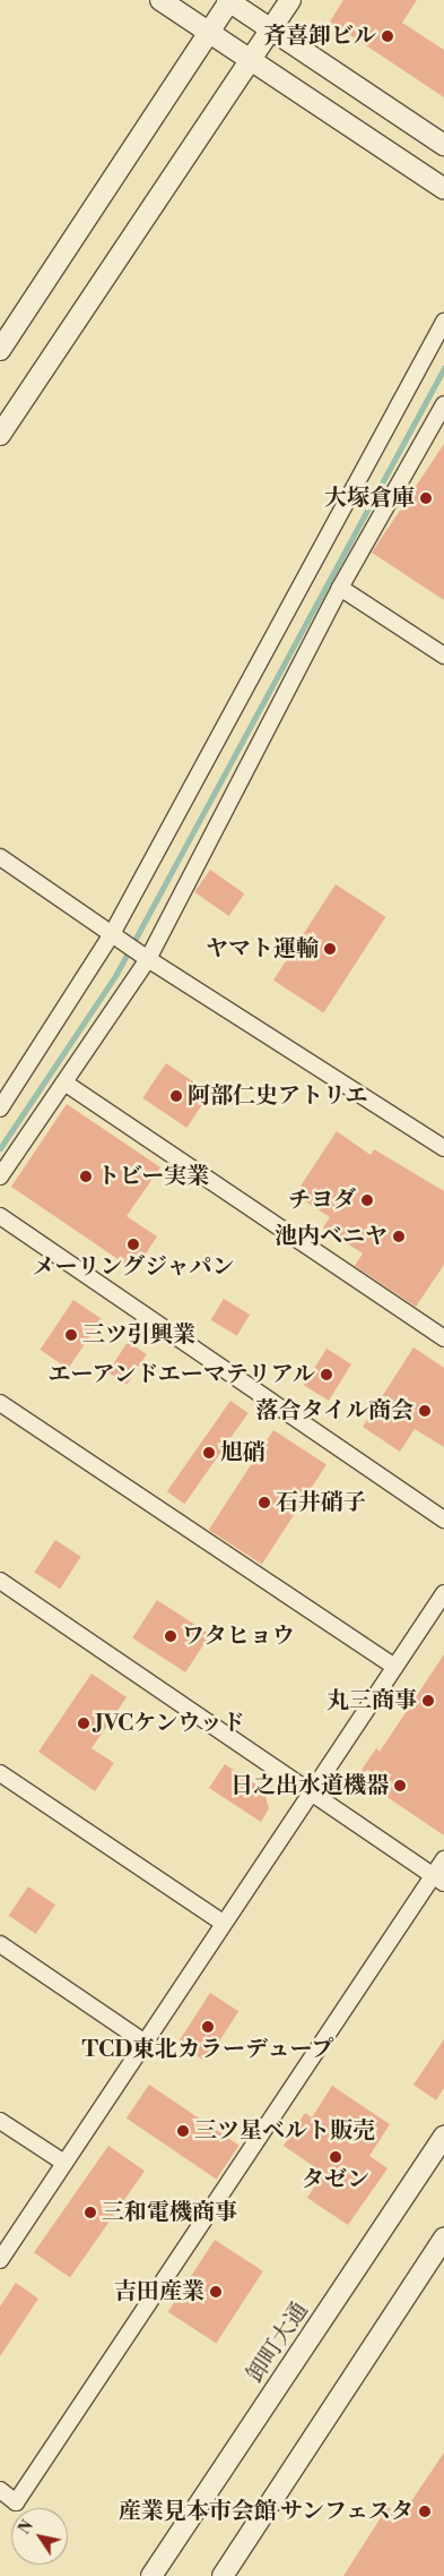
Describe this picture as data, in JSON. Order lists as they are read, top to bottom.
{
  "streets": {
    "street": ["卸町大通"]
  },
  "places": [
    "斉喜卸ビル",
    "大塚倉庫",
    "ヤマト運輸",
    "阿部仁史アトリエ",
    "トビー実業",
    "チヨダ",
    "池内ベニヤ",
    "メーリングジャパン",
    "三ツ引興業",
    "エーアンドエーマテリアル",
    "落合タイル商会",
    "旭硝",
    "石井硝子",
    "ワタヒョウ",
    "丸三商事",
    "JVCケンウッド",
    "日之出水道機器",
    "TCD東北カラーデュープ",
    "三ツ星ベルト販売",
    "タゼン",
    "三和電機商事",
    "吉田産業",
    "産業見本市会館 サンフェスタ"
  ],
  "north": "top left"
}
